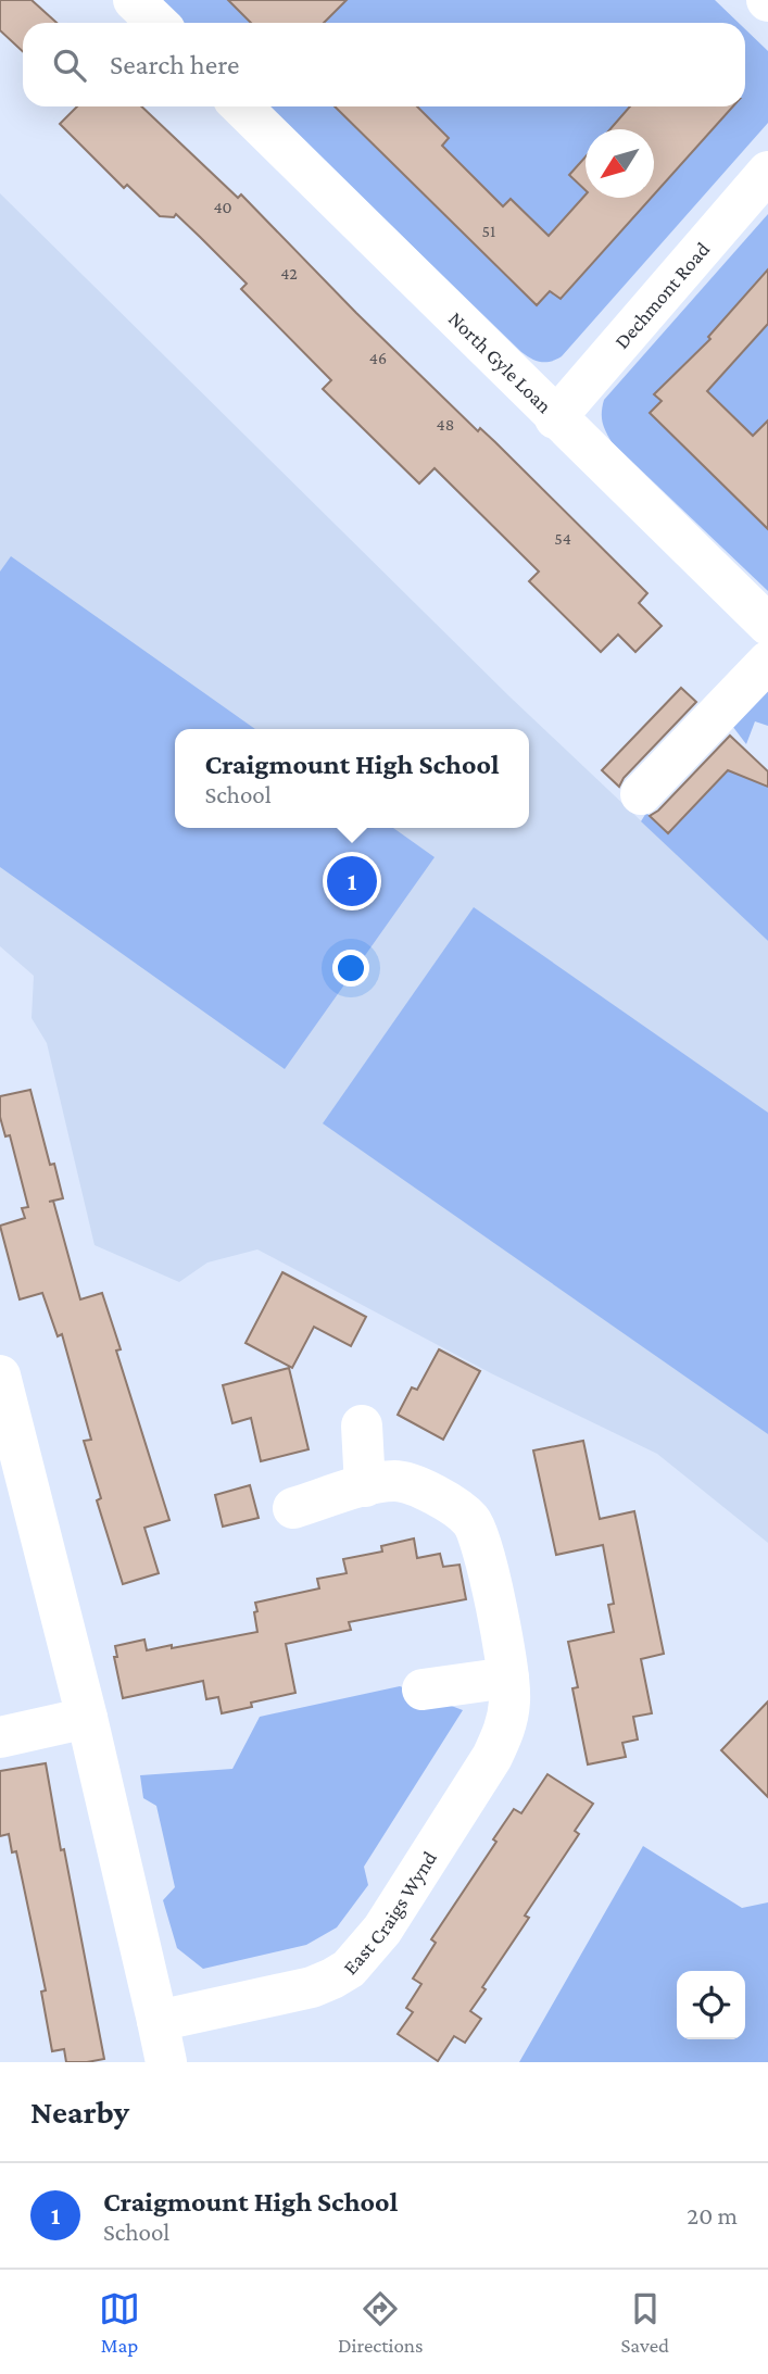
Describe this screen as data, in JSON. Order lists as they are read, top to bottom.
{
  "streets": {
    "street": ["Dechmont Road", "North Gyle Loan", "East Craigs Wynd"]
  },
  "crossings": [
    ["Dechmont Road", "North Gyle Loan"]
  ],
  "house_numbers": [
    "40",
    "51",
    "42",
    "46",
    "48",
    "54"
  ],
  "north": "bottom left",
  "page": {
    "search": "Search here",
    "popup": ["Craigmount High School", "School"],
    "pins": "1",
    "heading": "Nearby",
    "list": [
      {
        "mark": "1",
        "name": "Craigmount High School",
        "note": "School",
        "value": "20 m"
      }
    ],
    "nav": ["Map", "Directions", "Saved"]
  }
}
